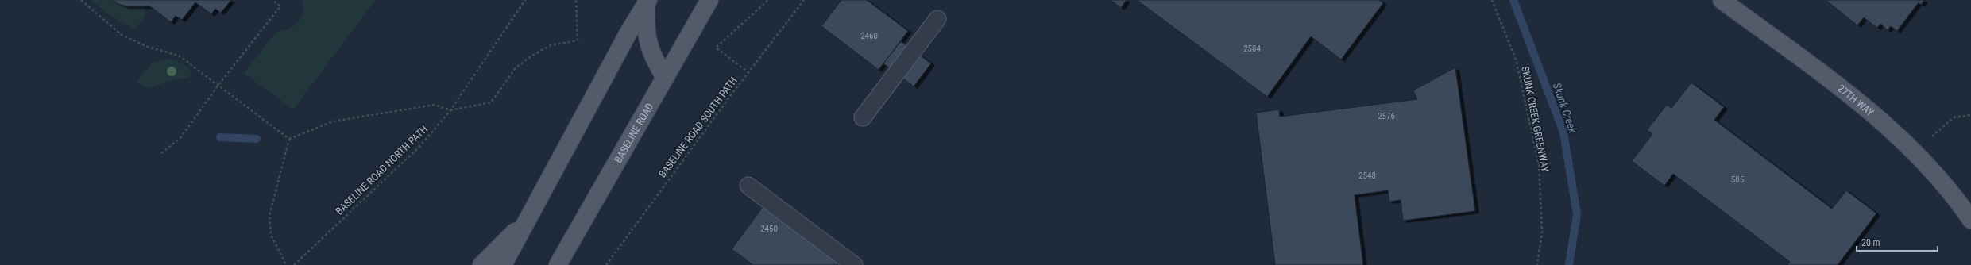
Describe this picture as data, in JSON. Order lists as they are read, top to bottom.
{
  "streets": {
    "main road": ["27TH WAY", "BASELINE ROAD"],
    "path": ["SKUNK CREEK GREENWAY", "BASELINE ROAD SOUTH PATH", "BASELINE ROAD NORTH PATH"]
  },
  "water": ["Skunk Creek"],
  "house_numbers": [
    "2460",
    "2584",
    "2576",
    "2548",
    "505",
    "2450"
  ],
  "scale_bar": "20 m"
}
